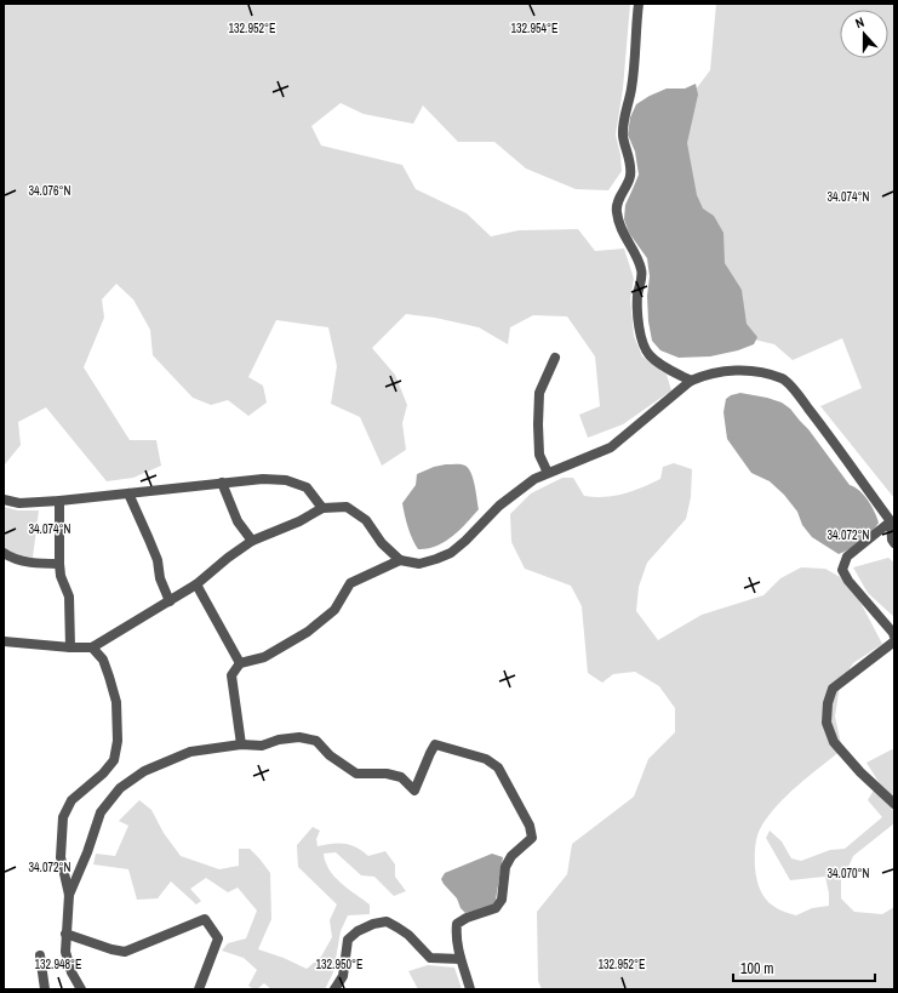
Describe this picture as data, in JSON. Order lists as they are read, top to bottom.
{
  "scale_bar": "100 m",
  "north": "top",
  "coordinates": [
    "132.952°E",
    "132.954°E",
    "34.076°N",
    "34.074°N",
    "34.072°N",
    "34.070°N",
    "132.948°E",
    "132.950°E"
  ]
}
